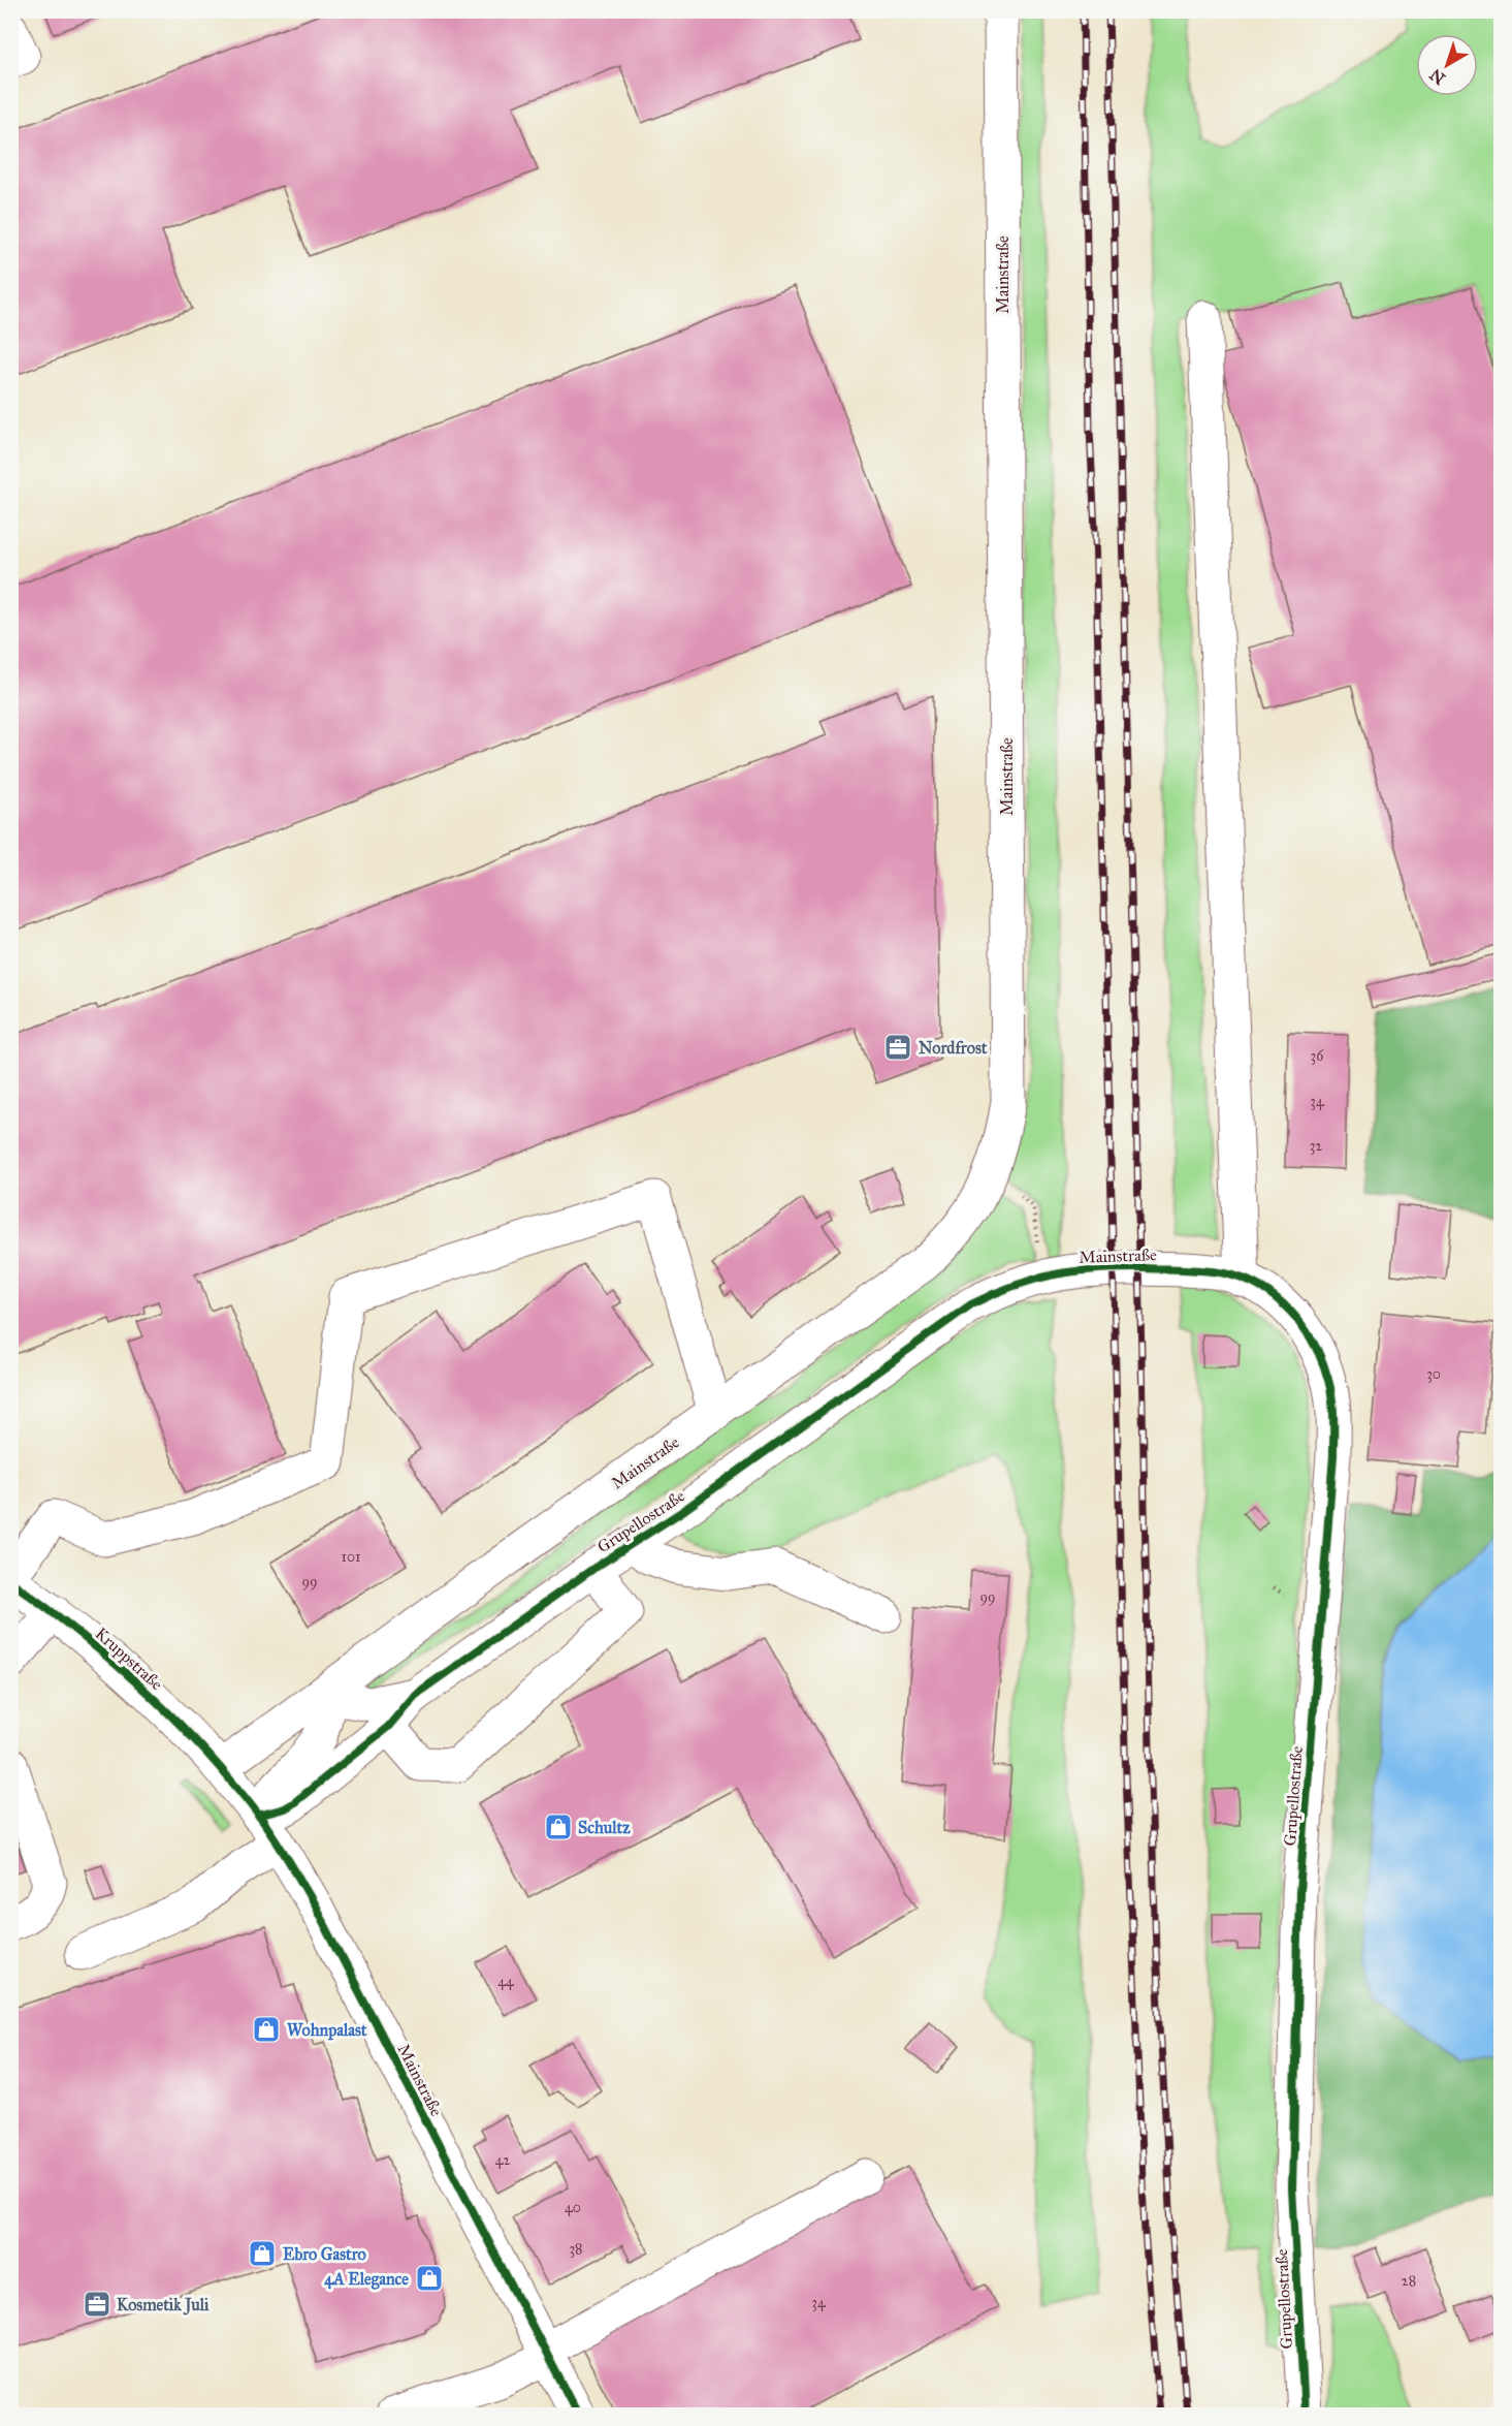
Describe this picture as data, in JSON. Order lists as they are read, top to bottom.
{
  "streets": {
    "street": ["Mainstraße", "Grupellostraße", "Kruppstraße"]
  },
  "crossings": [
    ["Mainstraße", "Grupellostraße"],
    ["Mainstraße", "Kruppstraße"]
  ],
  "places": {
    "office": ["Nordfrost", "Kosmetik Juli"],
    "shop": [
      "Schultz",
      "Wohnpalast",
      "Ebro Gastro",
      "4A Elegance"
    ]
  },
  "house_numbers": [
    "36",
    "34",
    "32",
    "30",
    "101",
    "99",
    "99",
    "44",
    "42",
    "40",
    "38",
    "28",
    "34"
  ],
  "north": "bottom left"
}
